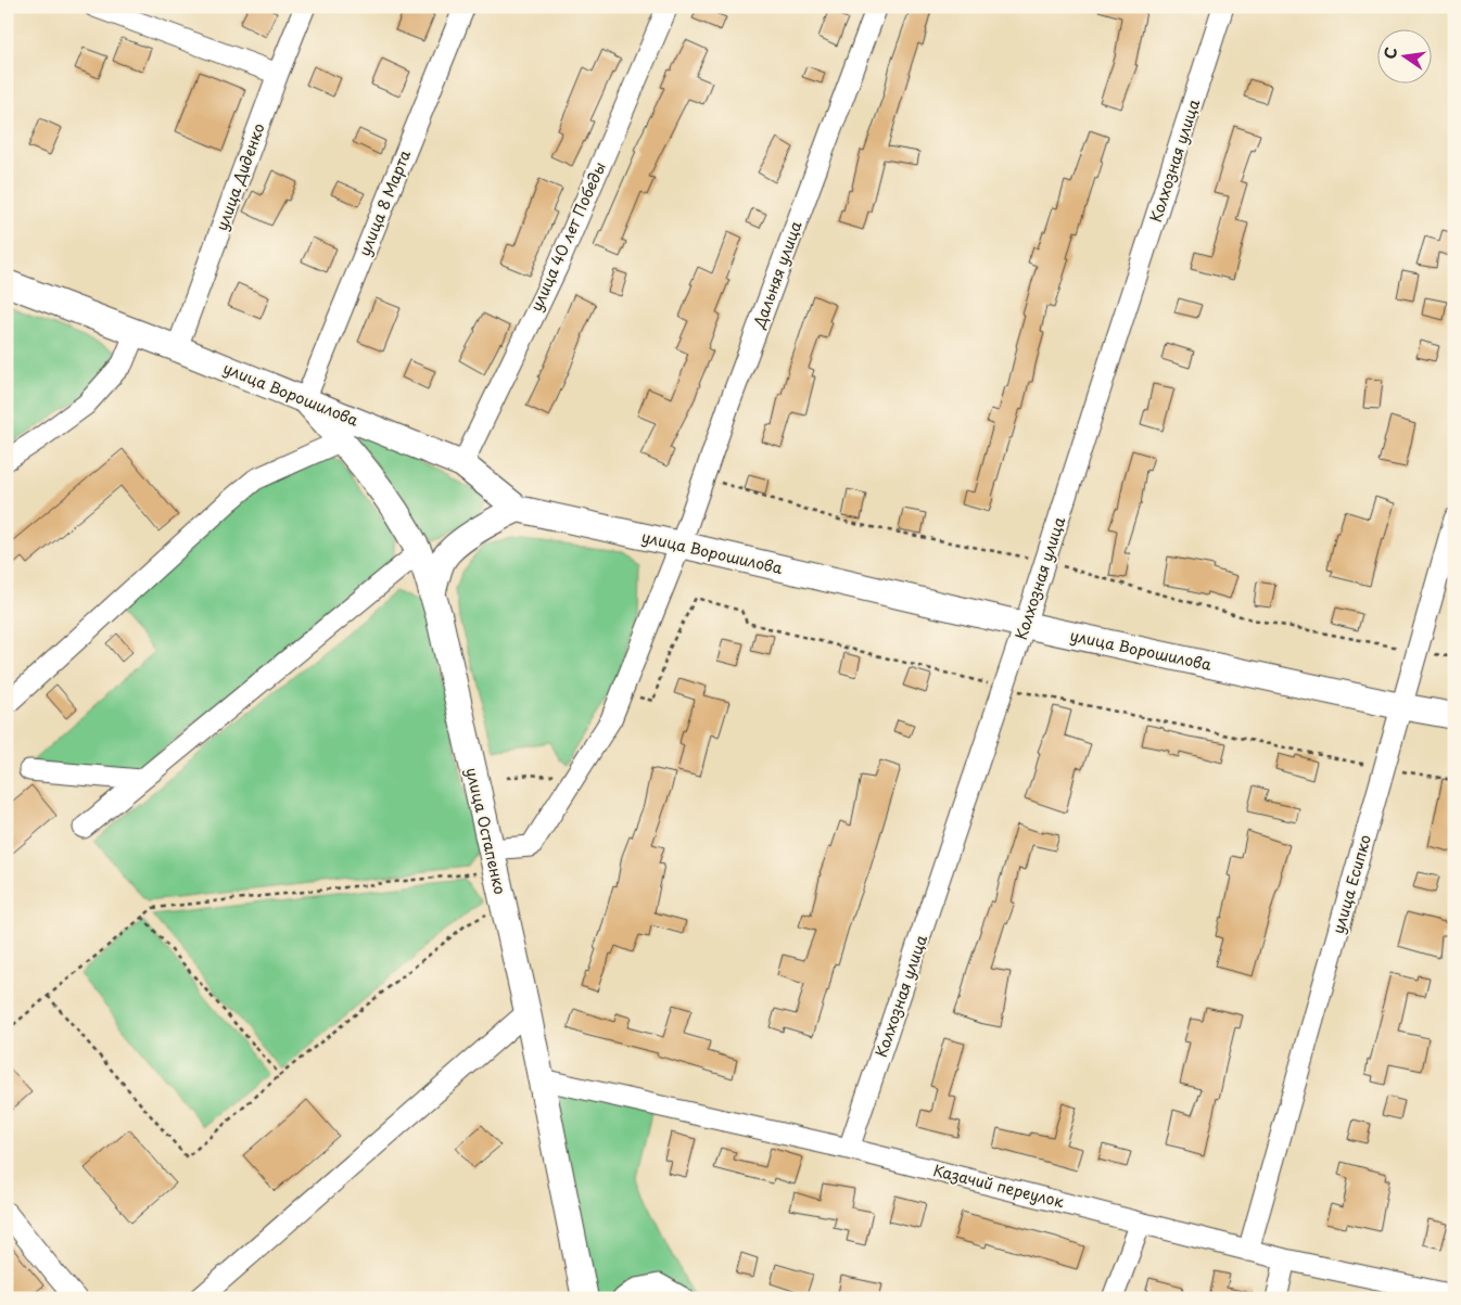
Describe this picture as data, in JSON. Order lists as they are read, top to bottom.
{
  "streets": {
    "main road": ["улица Ворошилова", "улица Остапенко"],
    "street": [
      "Колхозная улица",
      "улица Диденко",
      "улица 8 Марта",
      "улица 40 лет Победы",
      "Дальняя улица",
      "улица Есипко",
      "Казачий переулок"
    ]
  },
  "crossings": [
    ["Колхозная улица", "улица Ворошилова"],
    ["Колхозная улица", "Казачий переулок"],
    ["улица Диденко", "улица Ворошилова"],
    ["улица 8 Марта", "улица Ворошилова"],
    ["улица 8 Марта", "улица Остапенко"],
    ["улица 40 лет Победы", "улица Ворошилова"],
    ["Дальняя улица", "улица Ворошилова"],
    ["Дальняя улица", "улица Остапенко"],
    ["улица Ворошилова", "улица Остапенко"],
    ["улица Ворошилова", "улица Есипко"],
    ["улица Остапенко", "Казачий переулок"],
    ["улица Есипко", "Казачий переулок"]
  ],
  "north": "left"
}
